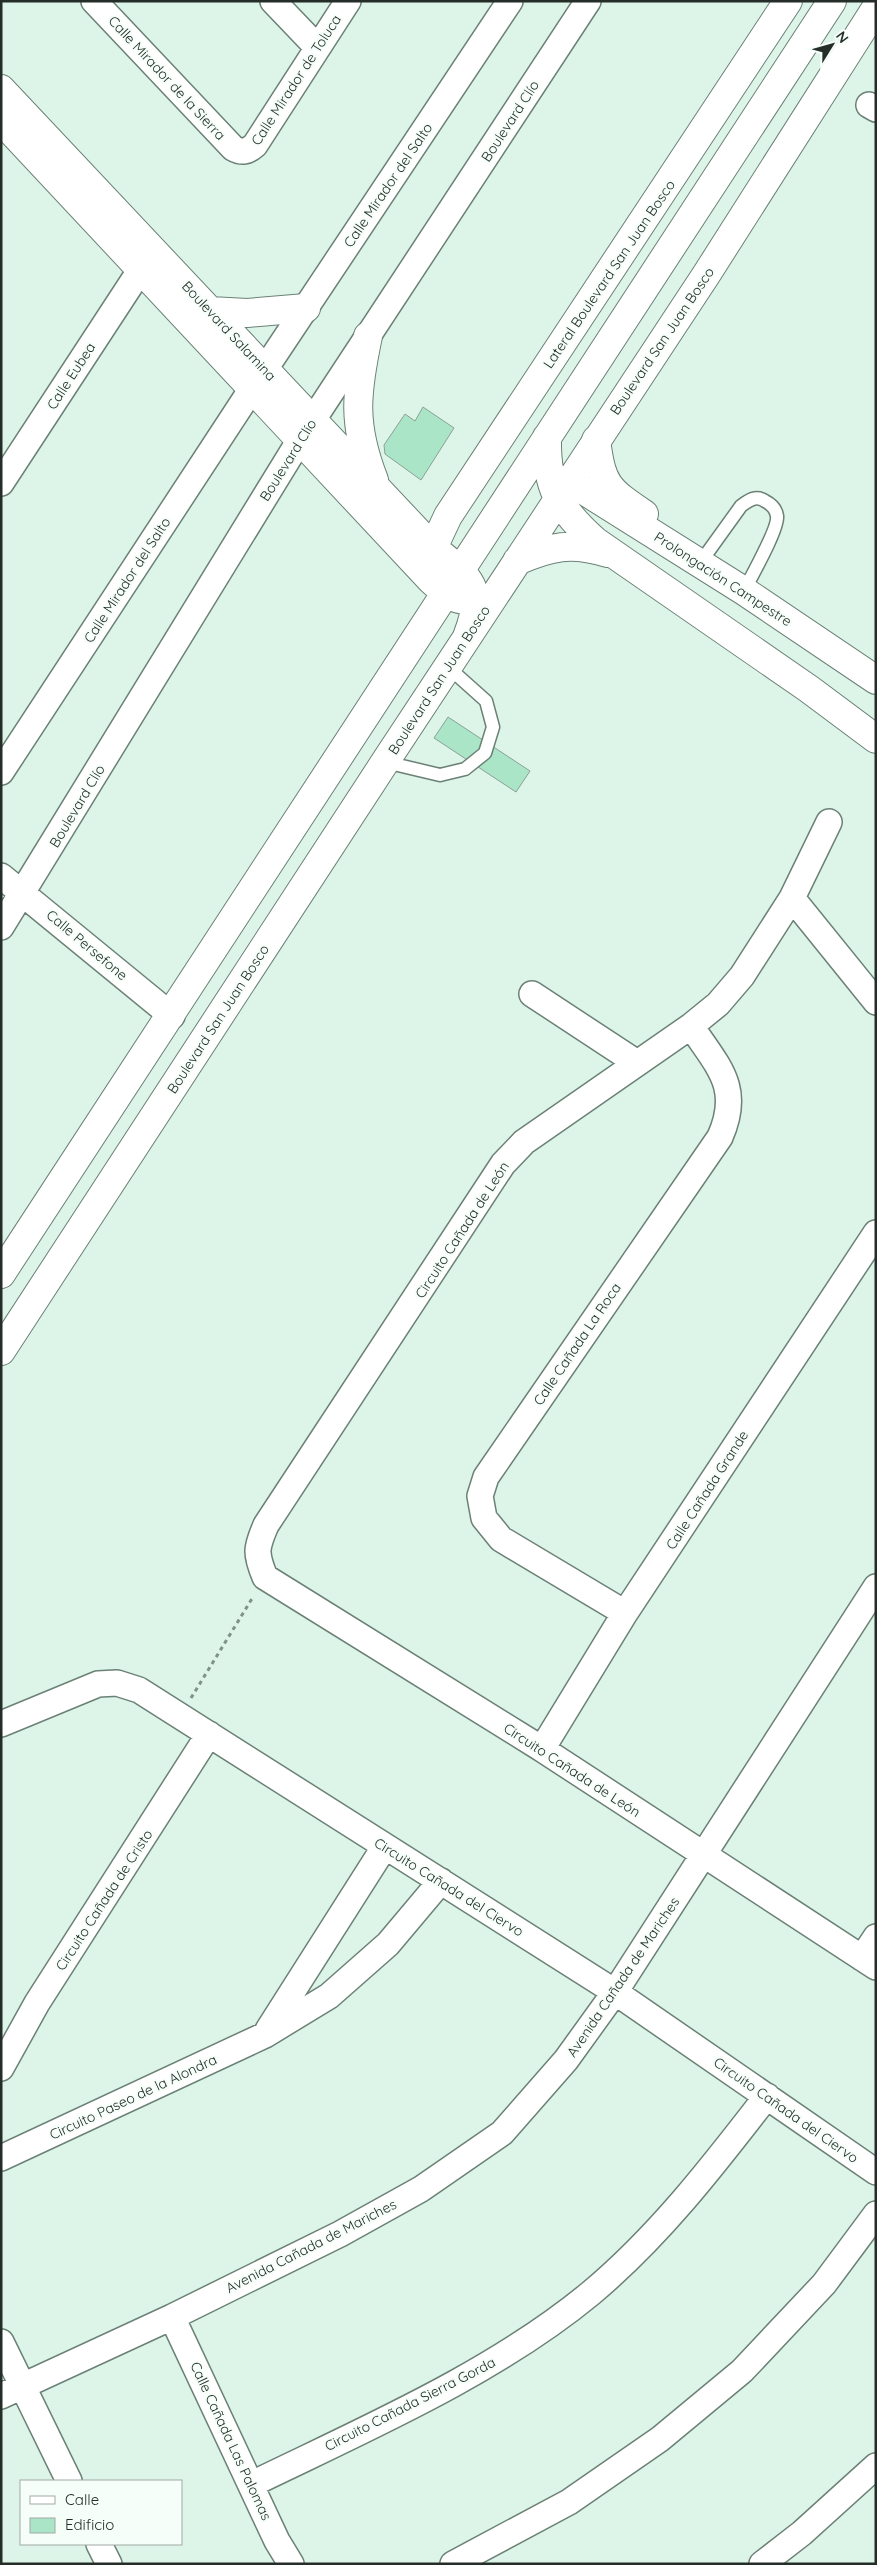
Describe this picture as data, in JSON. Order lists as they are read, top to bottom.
{
  "streets": {
    "main road": [
      "Lateral Boulevard San Juan Bosco",
      "Boulevard Salamina",
      "Boulevard San Juan Bosco",
      "Prolongación Campestre"
    ],
    "street": [
      "Calle Mirador de la Sierra",
      "Calle Mirador de Toluca",
      "Boulevard Clío",
      "Calle Mirador del Salto",
      "Calle Eubea",
      "Calle Persefone",
      "Circuito Cañada de León",
      "Calle Cañada La Roca",
      "Calle Cañada Grande",
      "Circuito Cañada del Ciervo",
      "Circuito Cañada de Cristo",
      "Avenida Cañada de Mariches",
      "Circuito Paseo de la Alondra",
      "Circuito Cañada Sierra Gorda",
      "Calle Cañada Las Palomas"
    ]
  },
  "crossings": [
    ["Calle Mirador de la Sierra", "Calle Mirador de Toluca"],
    ["Boulevard Clío", "Boulevard Salamina"],
    ["Boulevard Clío", "Calle Persefone"],
    ["Calle Mirador del Salto", "Boulevard Salamina"],
    ["Lateral Boulevard San Juan Bosco", "Boulevard Salamina"],
    ["Boulevard Salamina", "Calle Eubea"],
    ["Boulevard San Juan Bosco", "Prolongación Campestre"],
    ["Circuito Cañada de León", "Calle Cañada La Roca"],
    ["Circuito Cañada de León", "Calle Cañada Grande"],
    ["Circuito Cañada de León", "Avenida Cañada de Mariches"],
    ["Calle Cañada La Roca", "Calle Cañada Grande"],
    ["Circuito Cañada del Ciervo", "Circuito Cañada de Cristo"],
    ["Circuito Cañada del Ciervo", "Avenida Cañada de Mariches"],
    ["Circuito Cañada del Ciervo", "Circuito Paseo de la Alondra"],
    ["Circuito Cañada del Ciervo", "Circuito Cañada Sierra Gorda"],
    ["Avenida Cañada de Mariches", "Calle Cañada Las Palomas"],
    ["Circuito Cañada Sierra Gorda", "Calle Cañada Las Palomas"]
  ],
  "legend": ["Calle", "Edificio"],
  "north": "top right"
}
